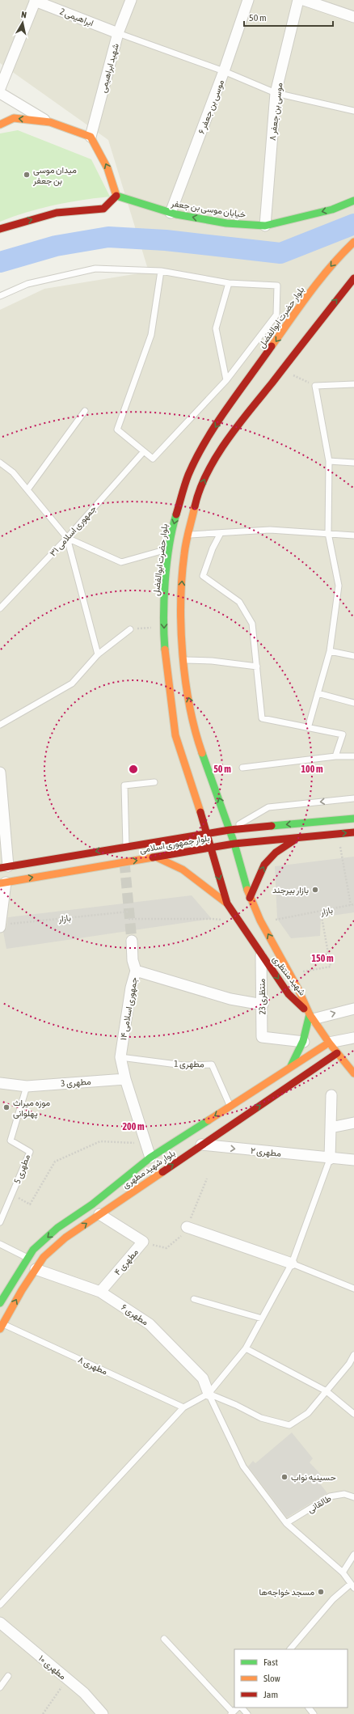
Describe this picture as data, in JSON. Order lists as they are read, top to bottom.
{
  "streets": {
    "main road": [
      "خیابان موسی بن جعفر",
      "بلوار حضرت ابوالفضل",
      "بلوار جمهوری اسلامی",
      "شهید منتظری",
      "بلوار شهید مطهری"
    ],
    "street": [
      "ابراهیمی 2",
      "شهید ابراهیمی",
      "موسی بن جعفر ۶",
      "موسی بن جعفر ۸",
      "منتظری 23",
      "جمهوری اسلامی ۱۴",
      "مطهری 3",
      "مطهری ۲",
      "مطهری ۴",
      "مطهری ۶",
      "مطهری ۱۰"
    ],
    "lane": [
      "جمهوری اسلامی ۳۱",
      "مطهری 1",
      "مطهری 5",
      "مطهری ۸",
      "طالقانی"
    ],
    "path": ["بازار"]
  },
  "crossings": [
    ["ابراهیمی 2", "شهید ابراهیمی"],
    ["موسی بن جعفر ۶", "خیابان موسی بن جعفر"],
    ["موسی بن جعفر ۸", "خیابان موسی بن جعفر"],
    ["بلوار حضرت ابوالفضل", "بلوار جمهوری اسلامی"],
    ["بلوار حضرت ابوالفضل", "شهید منتظری"],
    ["بلوار جمهوری اسلامی", "شهید منتظری"],
    ["بازار", "شهید منتظری"],
    ["شهید منتظری", "منتظری 23"],
    ["جمهوری اسلامی ۱۴", "مطهری 1"],
    ["مطهری 1", "بلوار شهید مطهری"],
    ["مطهری 3", "مطهری 5"],
    ["مطهری ۲", "بلوار شهید مطهری"],
    ["بلوار شهید مطهری", "مطهری ۴"],
    ["بلوار شهید مطهری", "مطهری ۶"],
    ["بلوار شهید مطهری", "مطهری ۸"],
    ["مطهری ۴", "مطهری ۶"]
  ],
  "one_way": ["خیابان موسی بن جعفر"],
  "places": [
    "میدان موسی بن جعفر",
    "بازار بیرجند",
    "موزه میراث پهلوانی",
    "حسینیه نواب",
    "مسجد خواجه‌ها"
  ],
  "legend": ["Fast", "Slow", "Jam"],
  "scale_bar": "50 m",
  "north": "top",
  "rings": [
    "50 m",
    "100 m",
    "150 m",
    "200 m"
  ]
}
